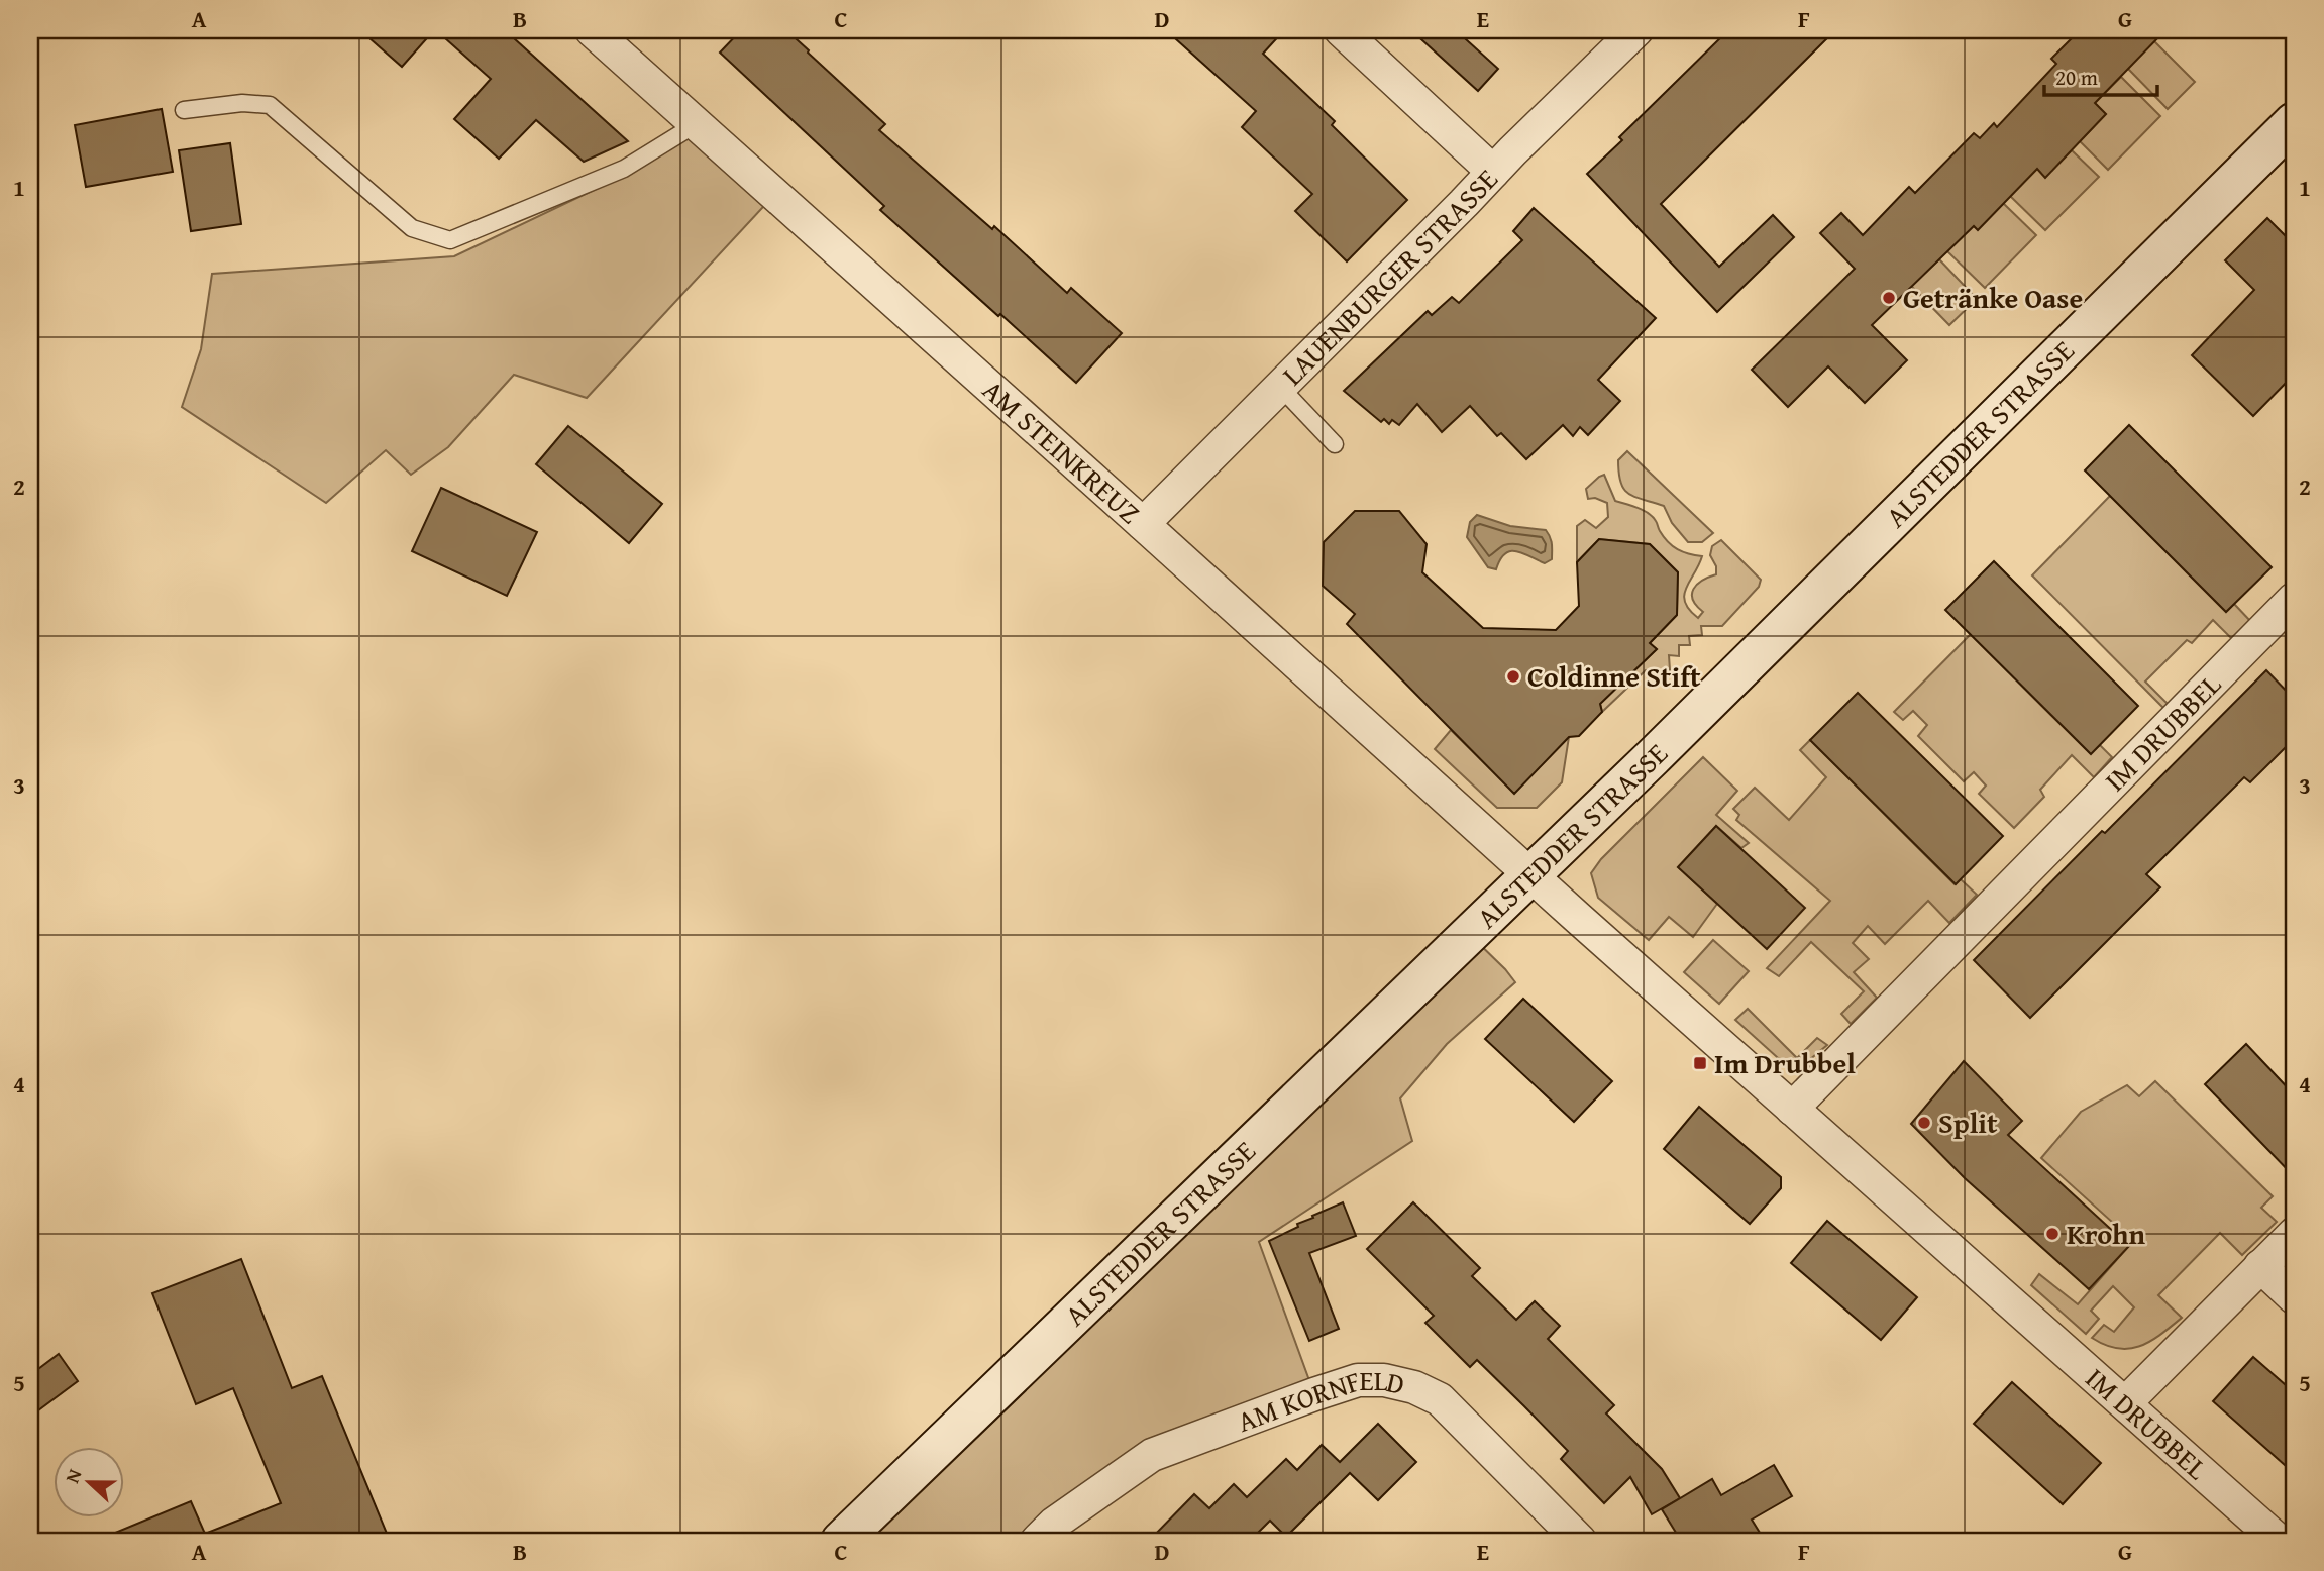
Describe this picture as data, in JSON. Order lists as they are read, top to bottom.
{
  "streets": {
    "street": [
      "LAUENBURGER STRASSE",
      "ALSTEDDER STRASSE",
      "AM STEINKREUZ",
      "IM DRUBBEL",
      "AM KORNFELD"
    ]
  },
  "crossings": [
    ["LAUENBURGER STRASSE", "AM STEINKREUZ"],
    ["ALSTEDDER STRASSE", "AM STEINKREUZ"],
    ["ALSTEDDER STRASSE", "IM DRUBBEL"],
    ["AM STEINKREUZ", "IM DRUBBEL"]
  ],
  "places": {
    "other": [
      "Getränke Oase",
      "Coldinne Stift",
      "Split",
      "Krohn"
    ],
    "transit": ["Im Drubbel"]
  },
  "scale_bar": "20 m",
  "north": "left",
  "grid": {
    "columns": [
      "A",
      "B",
      "C",
      "D",
      "E",
      "F",
      "G"
    ],
    "rows": [
      "1",
      "2",
      "3",
      "4",
      "5"
    ]
  }
}
